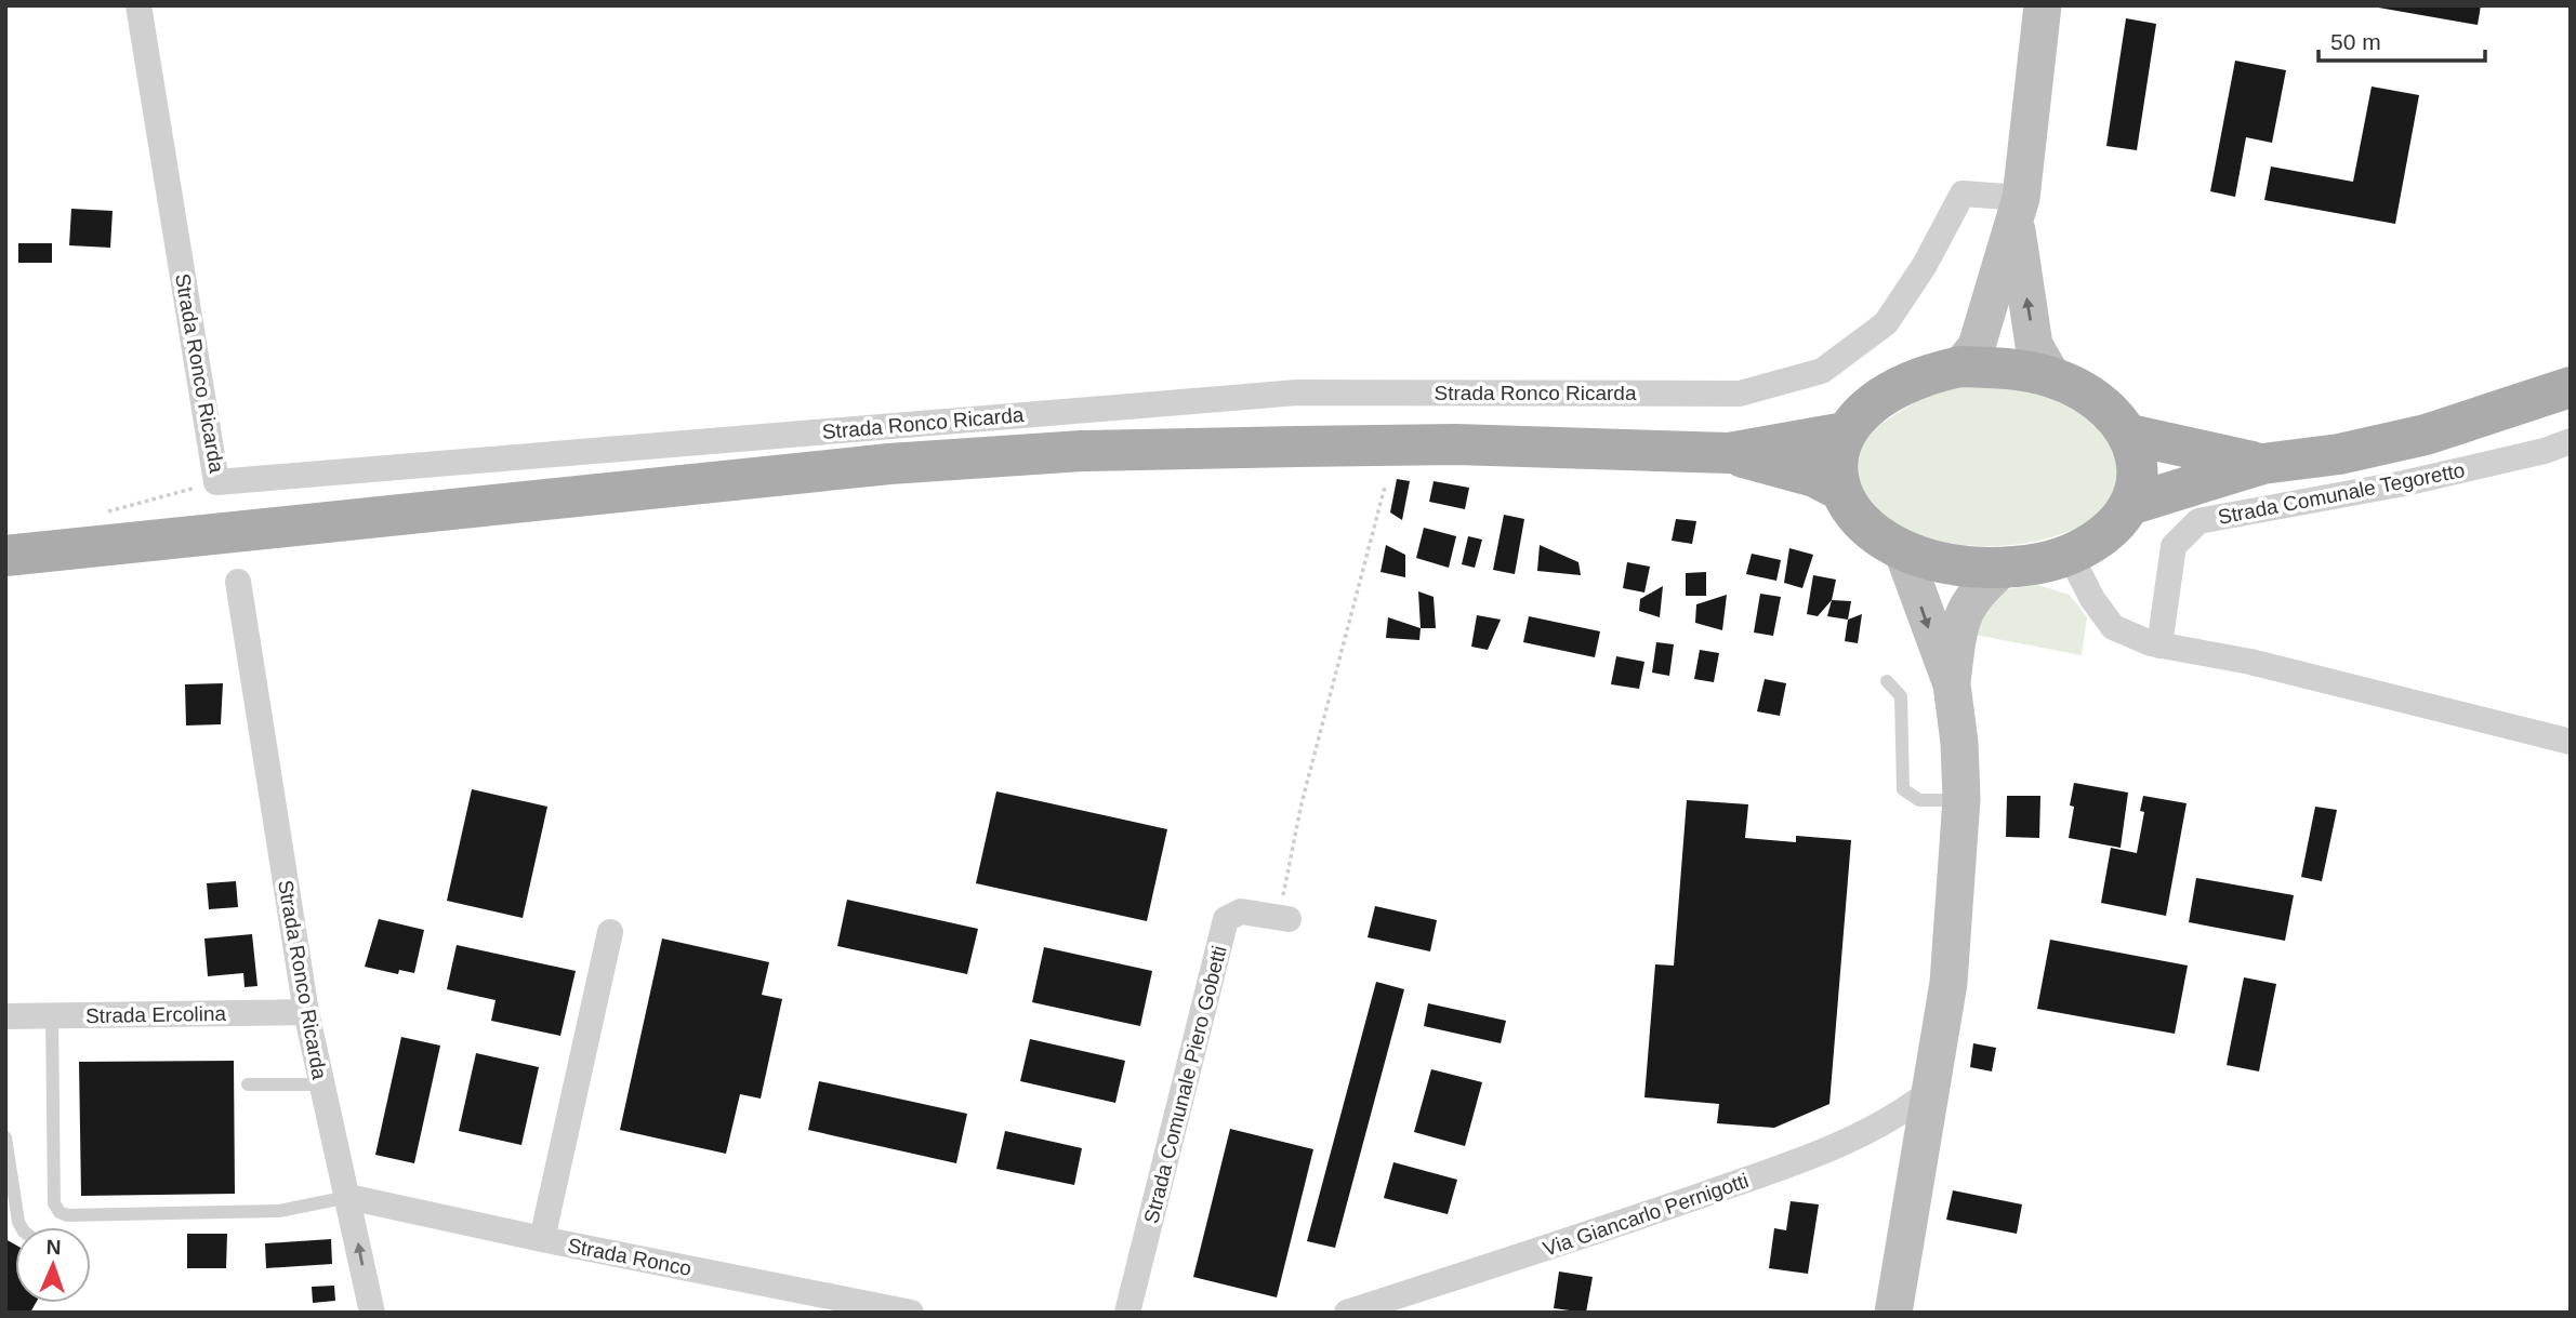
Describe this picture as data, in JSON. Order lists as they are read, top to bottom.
{
  "streets": {
    "street": [
      "Strada Ronco Ricarda",
      "Strada Comunale Tegoretto",
      "Strada Ercolina",
      "Strada Comunale Piero Gobetti",
      "Via Giancarlo Pernigotti",
      "Strada Ronco"
    ]
  },
  "crossings": [
    ["Strada Ronco Ricarda", "Strada Ercolina"],
    ["Strada Ronco Ricarda", "Strada Ronco"]
  ],
  "scale_bar": "50 m",
  "north": "top"
}
